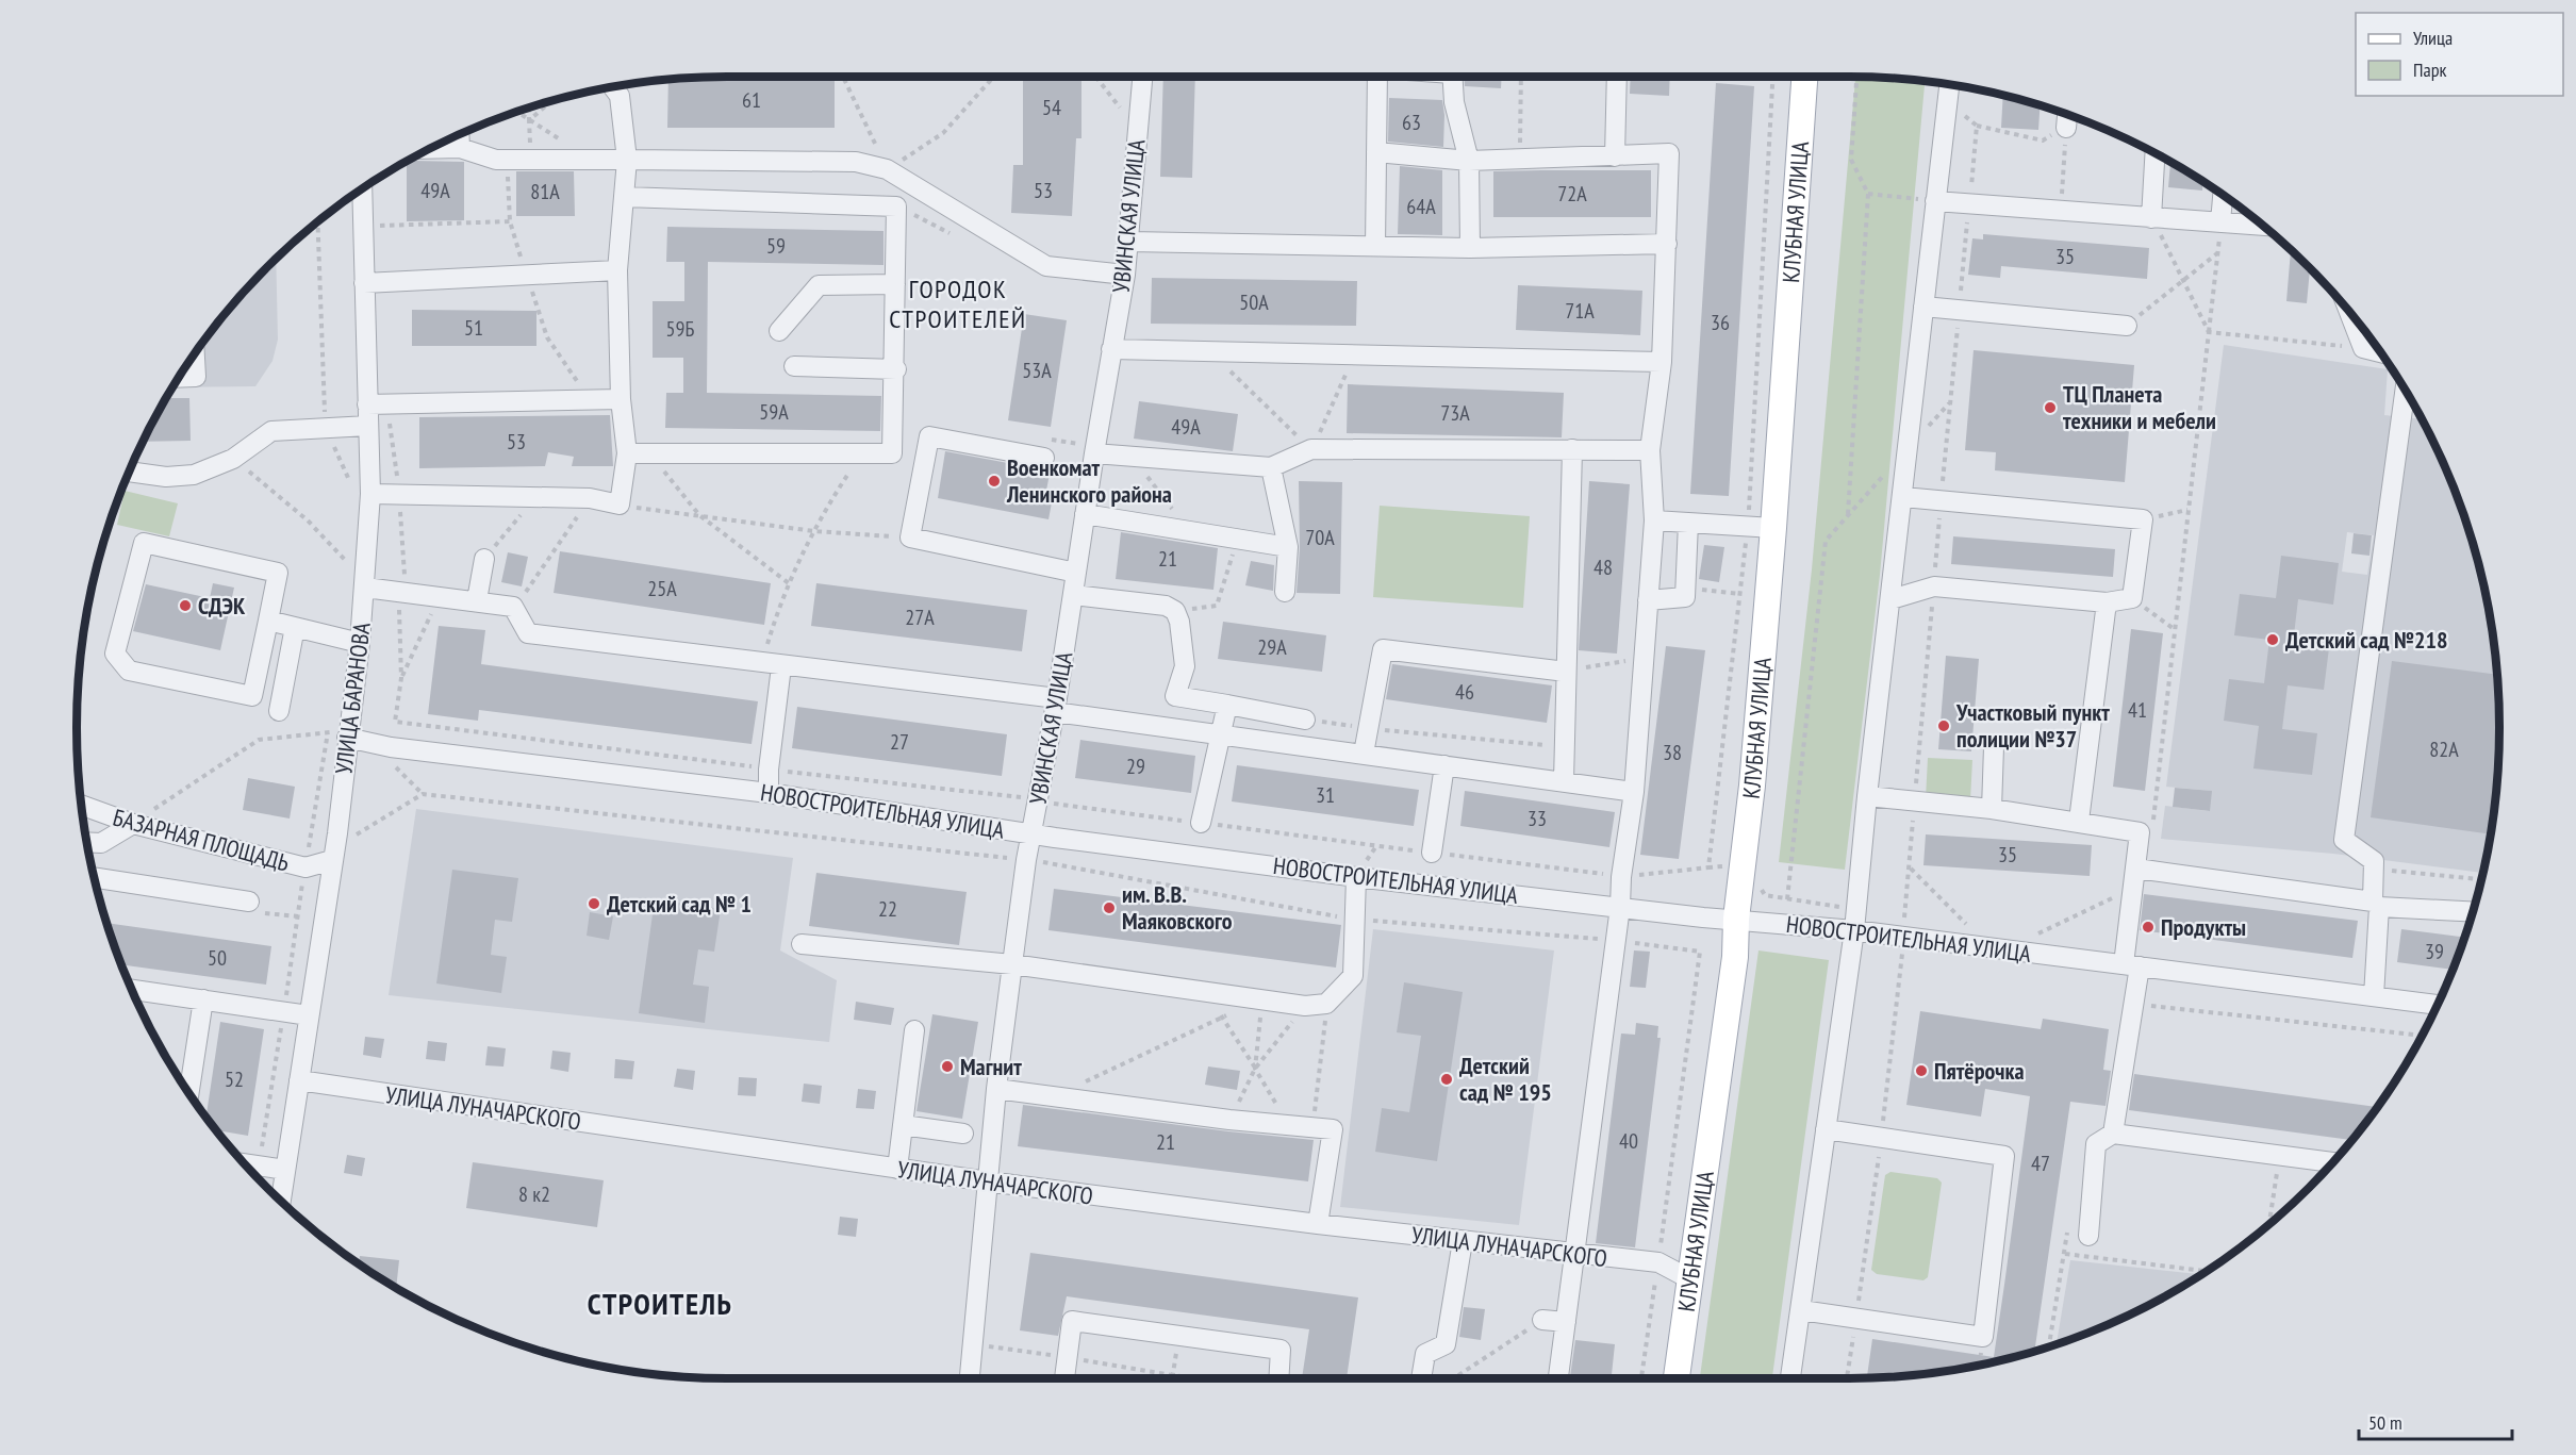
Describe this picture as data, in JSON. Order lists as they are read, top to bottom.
{
  "streets": {
    "main road": ["КЛУБНАЯ УЛИЦА"],
    "street": [
      "УВИНСКАЯ УЛИЦА",
      "УЛИЦА БАРАНОВА",
      "НОВОСТРОИТЕЛЬНАЯ УЛИЦА",
      "БАЗАРНАЯ ПЛОЩАДЬ",
      "УЛИЦА ЛУНАЧАРСКОГО"
    ]
  },
  "crossings": [
    ["КЛУБНАЯ УЛИЦА", "НОВОСТРОИТЕЛЬНАЯ УЛИЦА"],
    ["КЛУБНАЯ УЛИЦА", "УЛИЦА ЛУНАЧАРСКОГО"],
    ["УВИНСКАЯ УЛИЦА", "НОВОСТРОИТЕЛЬНАЯ УЛИЦА"],
    ["УВИНСКАЯ УЛИЦА", "УЛИЦА ЛУНАЧАРСКОГО"],
    ["УЛИЦА БАРАНОВА", "НОВОСТРОИТЕЛЬНАЯ УЛИЦА"],
    ["УЛИЦА БАРАНОВА", "БАЗАРНАЯ ПЛОЩАДЬ"],
    ["УЛИЦА БАРАНОВА", "УЛИЦА ЛУНАЧАРСКОГО"]
  ],
  "districts": ["ГОРОДОК СТРОИТЕЛЕЙ", "СТРОИТЕЛЬ"],
  "places": [
    "ТЦ Планета техники и мебели",
    "Военкомат Ленинского района",
    "СДЭК",
    "Детский сад №218",
    "Участковый пункт полиции №37",
    "Детский сад № 1",
    "им. В.В. Маяковского",
    "Продукты",
    "Магнит",
    "Пятёрочка",
    "Детский сад № 195"
  ],
  "house_numbers": [
    "61",
    "54",
    "63",
    "49А",
    "53",
    "81А",
    "72А",
    "64А",
    "59",
    "35",
    "50А",
    "71А",
    "36",
    "51",
    "59Б",
    "53А",
    "59А",
    "73А",
    "49А",
    "53",
    "70А",
    "21",
    "48",
    "25А",
    "27А",
    "29А",
    "46",
    "41",
    "27",
    "82А",
    "38",
    "29",
    "31",
    "33",
    "35",
    "22",
    "39",
    "50",
    "52",
    "40",
    "21",
    "47",
    "8 к2"
  ],
  "legend": ["Улица", "Парк"],
  "scale_bar": "50 m"
}
